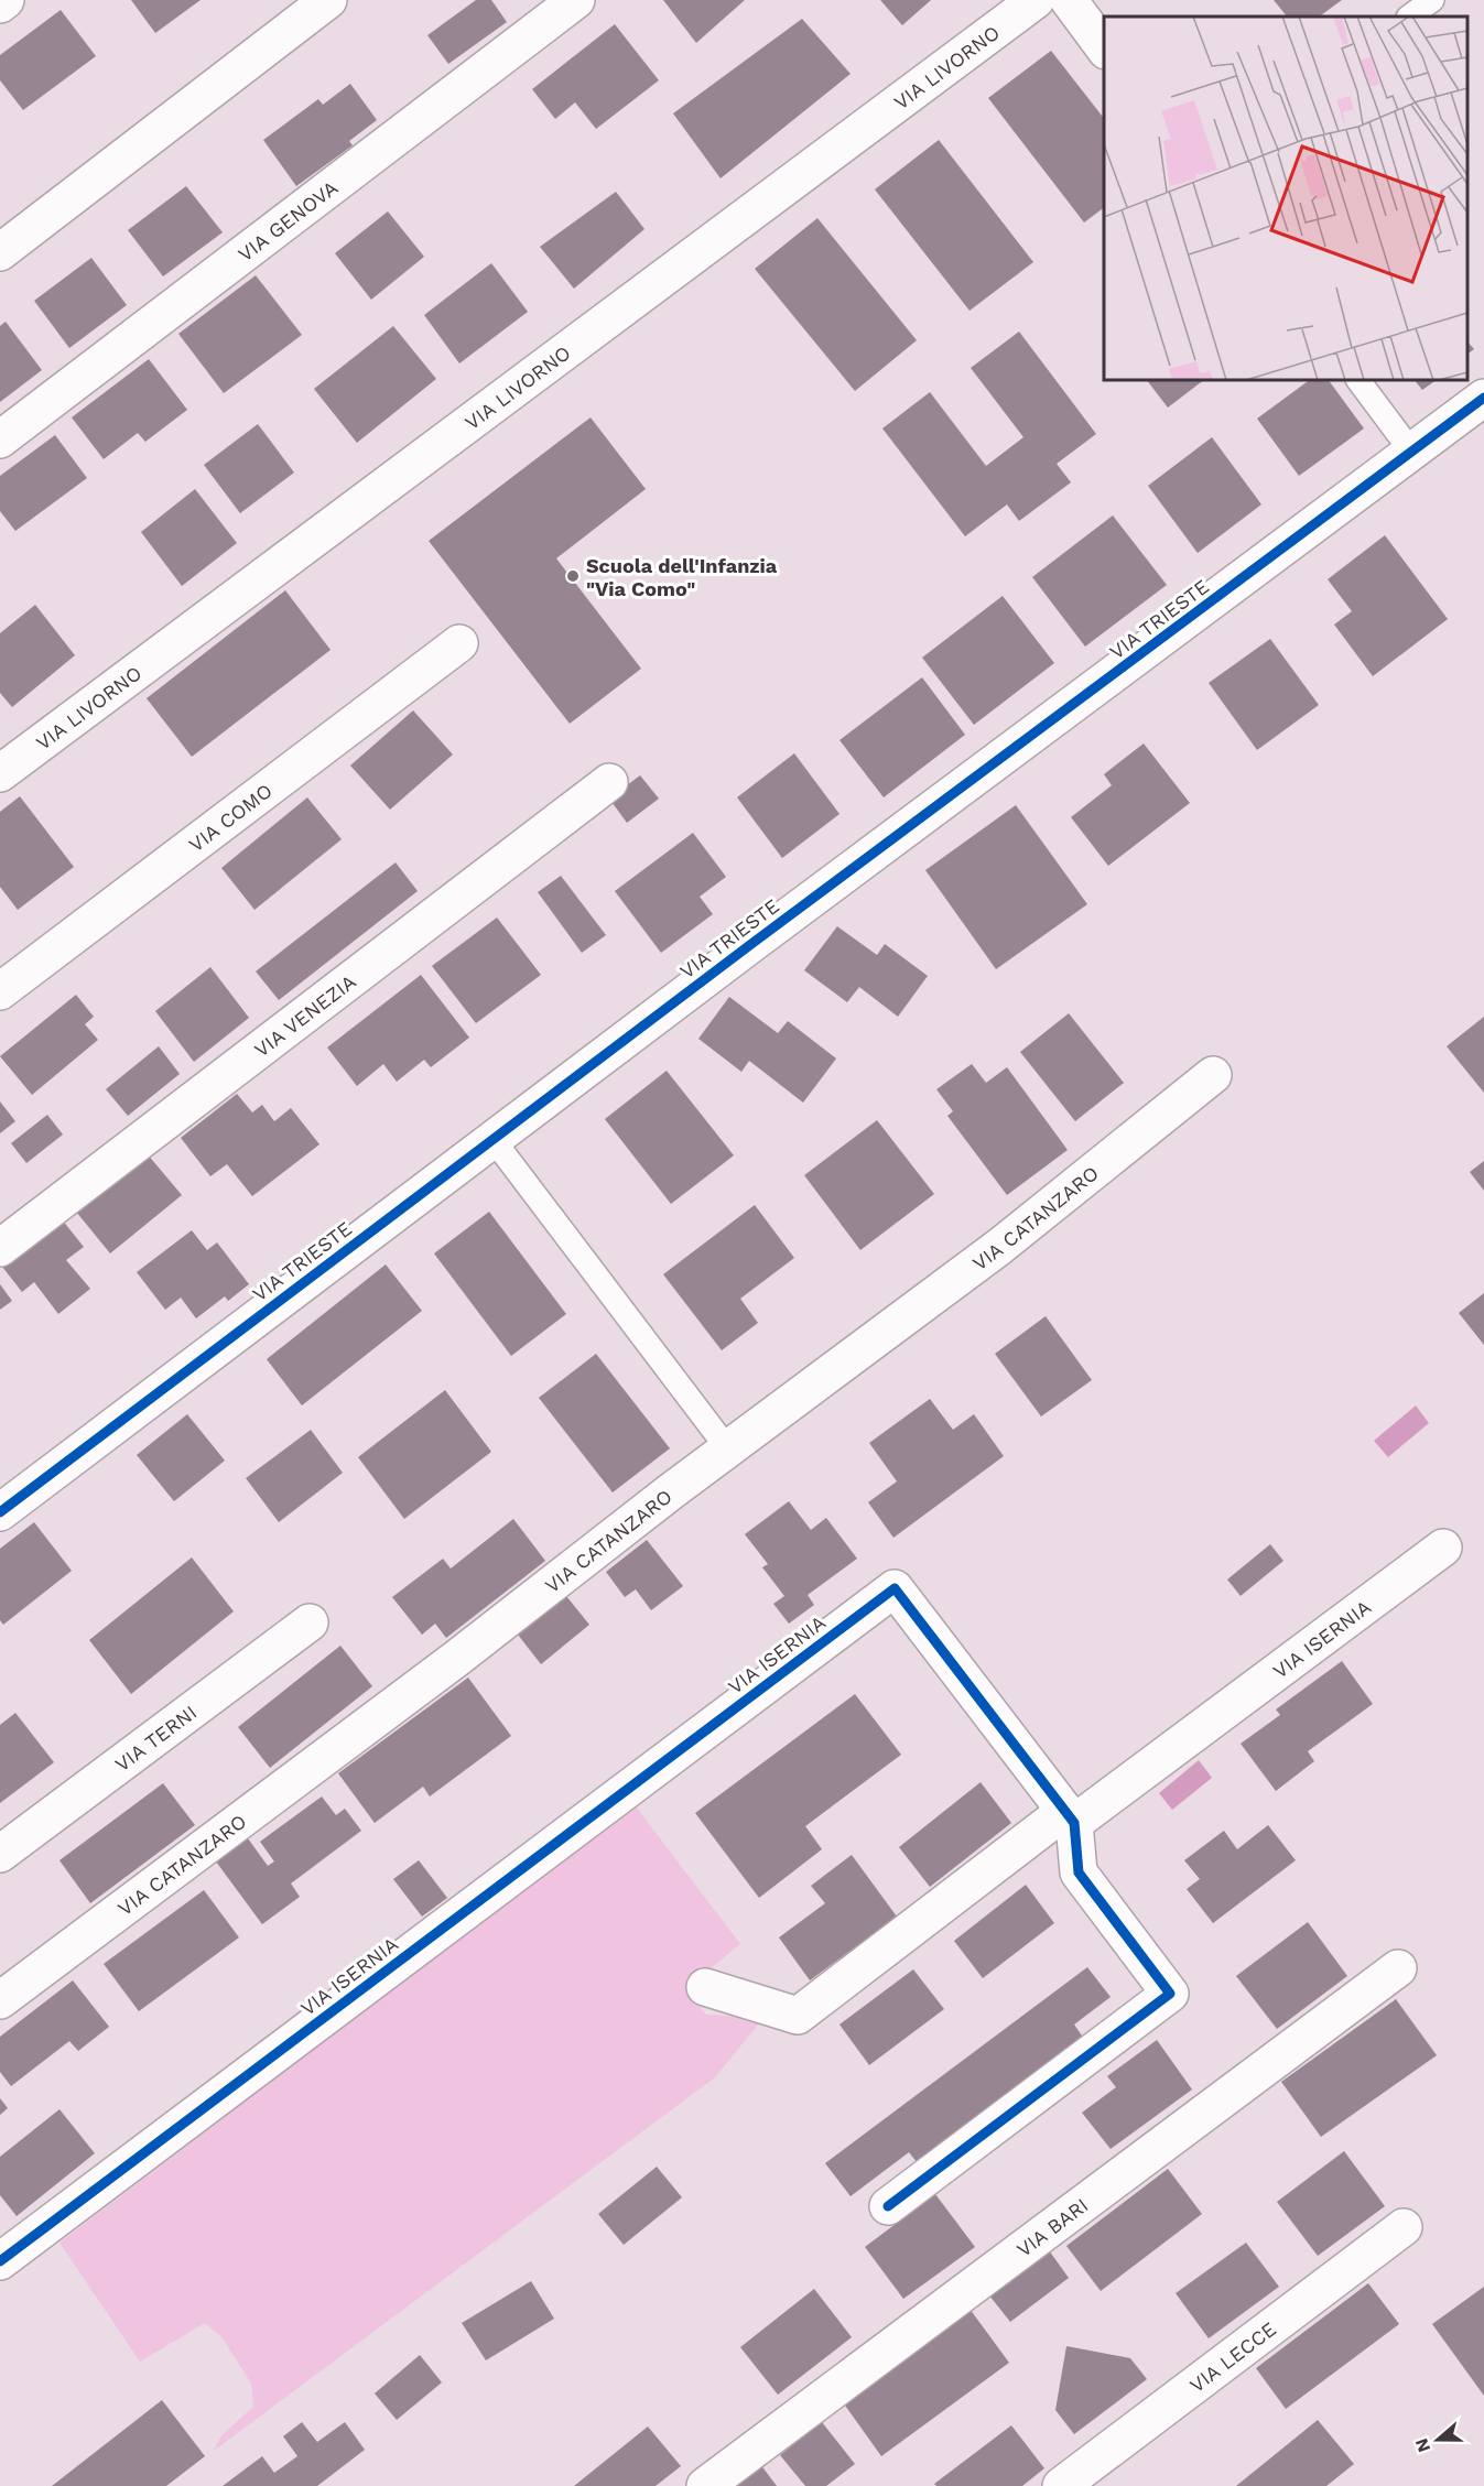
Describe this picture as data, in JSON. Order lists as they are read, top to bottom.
{
  "streets": {
    "street": [
      "VIA LIVORNO",
      "VIA GENOVA",
      "VIA TRIESTE",
      "VIA COMO",
      "VIA VENEZIA",
      "VIA CATANZARO",
      "VIA ISERNIA",
      "VIA TERNI",
      "VIA BARI",
      "VIA LECCE"
    ]
  },
  "places": ["Scuola dell'Infanzia \"Via Como\""],
  "north": "left"
}
